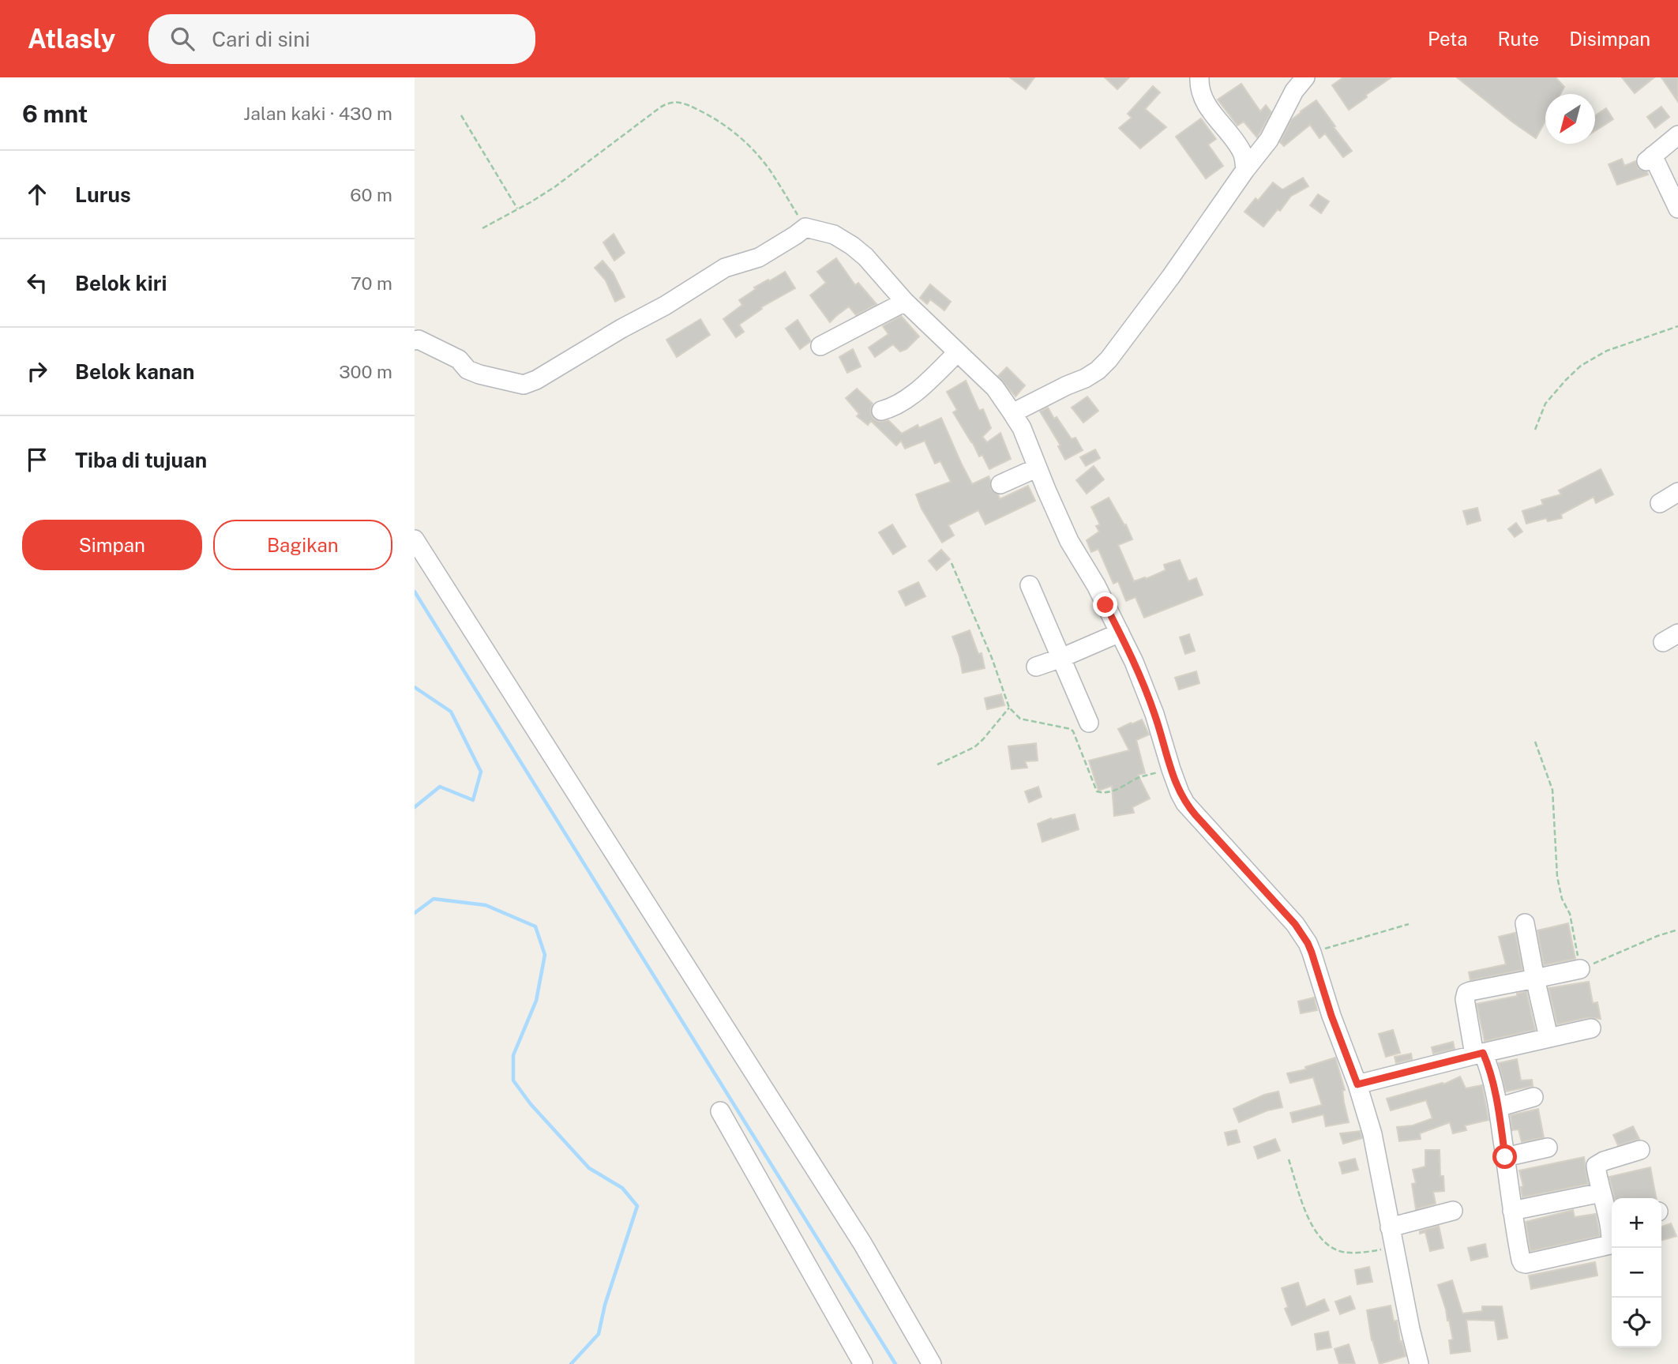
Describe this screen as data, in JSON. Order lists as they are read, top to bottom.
{
  "north": "bottom left",
  "page": {
    "header": "Atlasly",
    "search": "Cari di sini",
    "nav": ["Peta", "Rute", "Disimpan"],
    "heading": ["6 mnt", "Jalan kaki · 430 m"],
    "list": [
      ["Lurus", "60 m"],
      ["Belok kiri", "70 m"],
      ["Belok kanan", "300 m"],
      "Tiba di tujuan"
    ],
    "buttons": ["Simpan", "Bagikan"],
    "map_buttons": ["+", "−"]
  }
}
